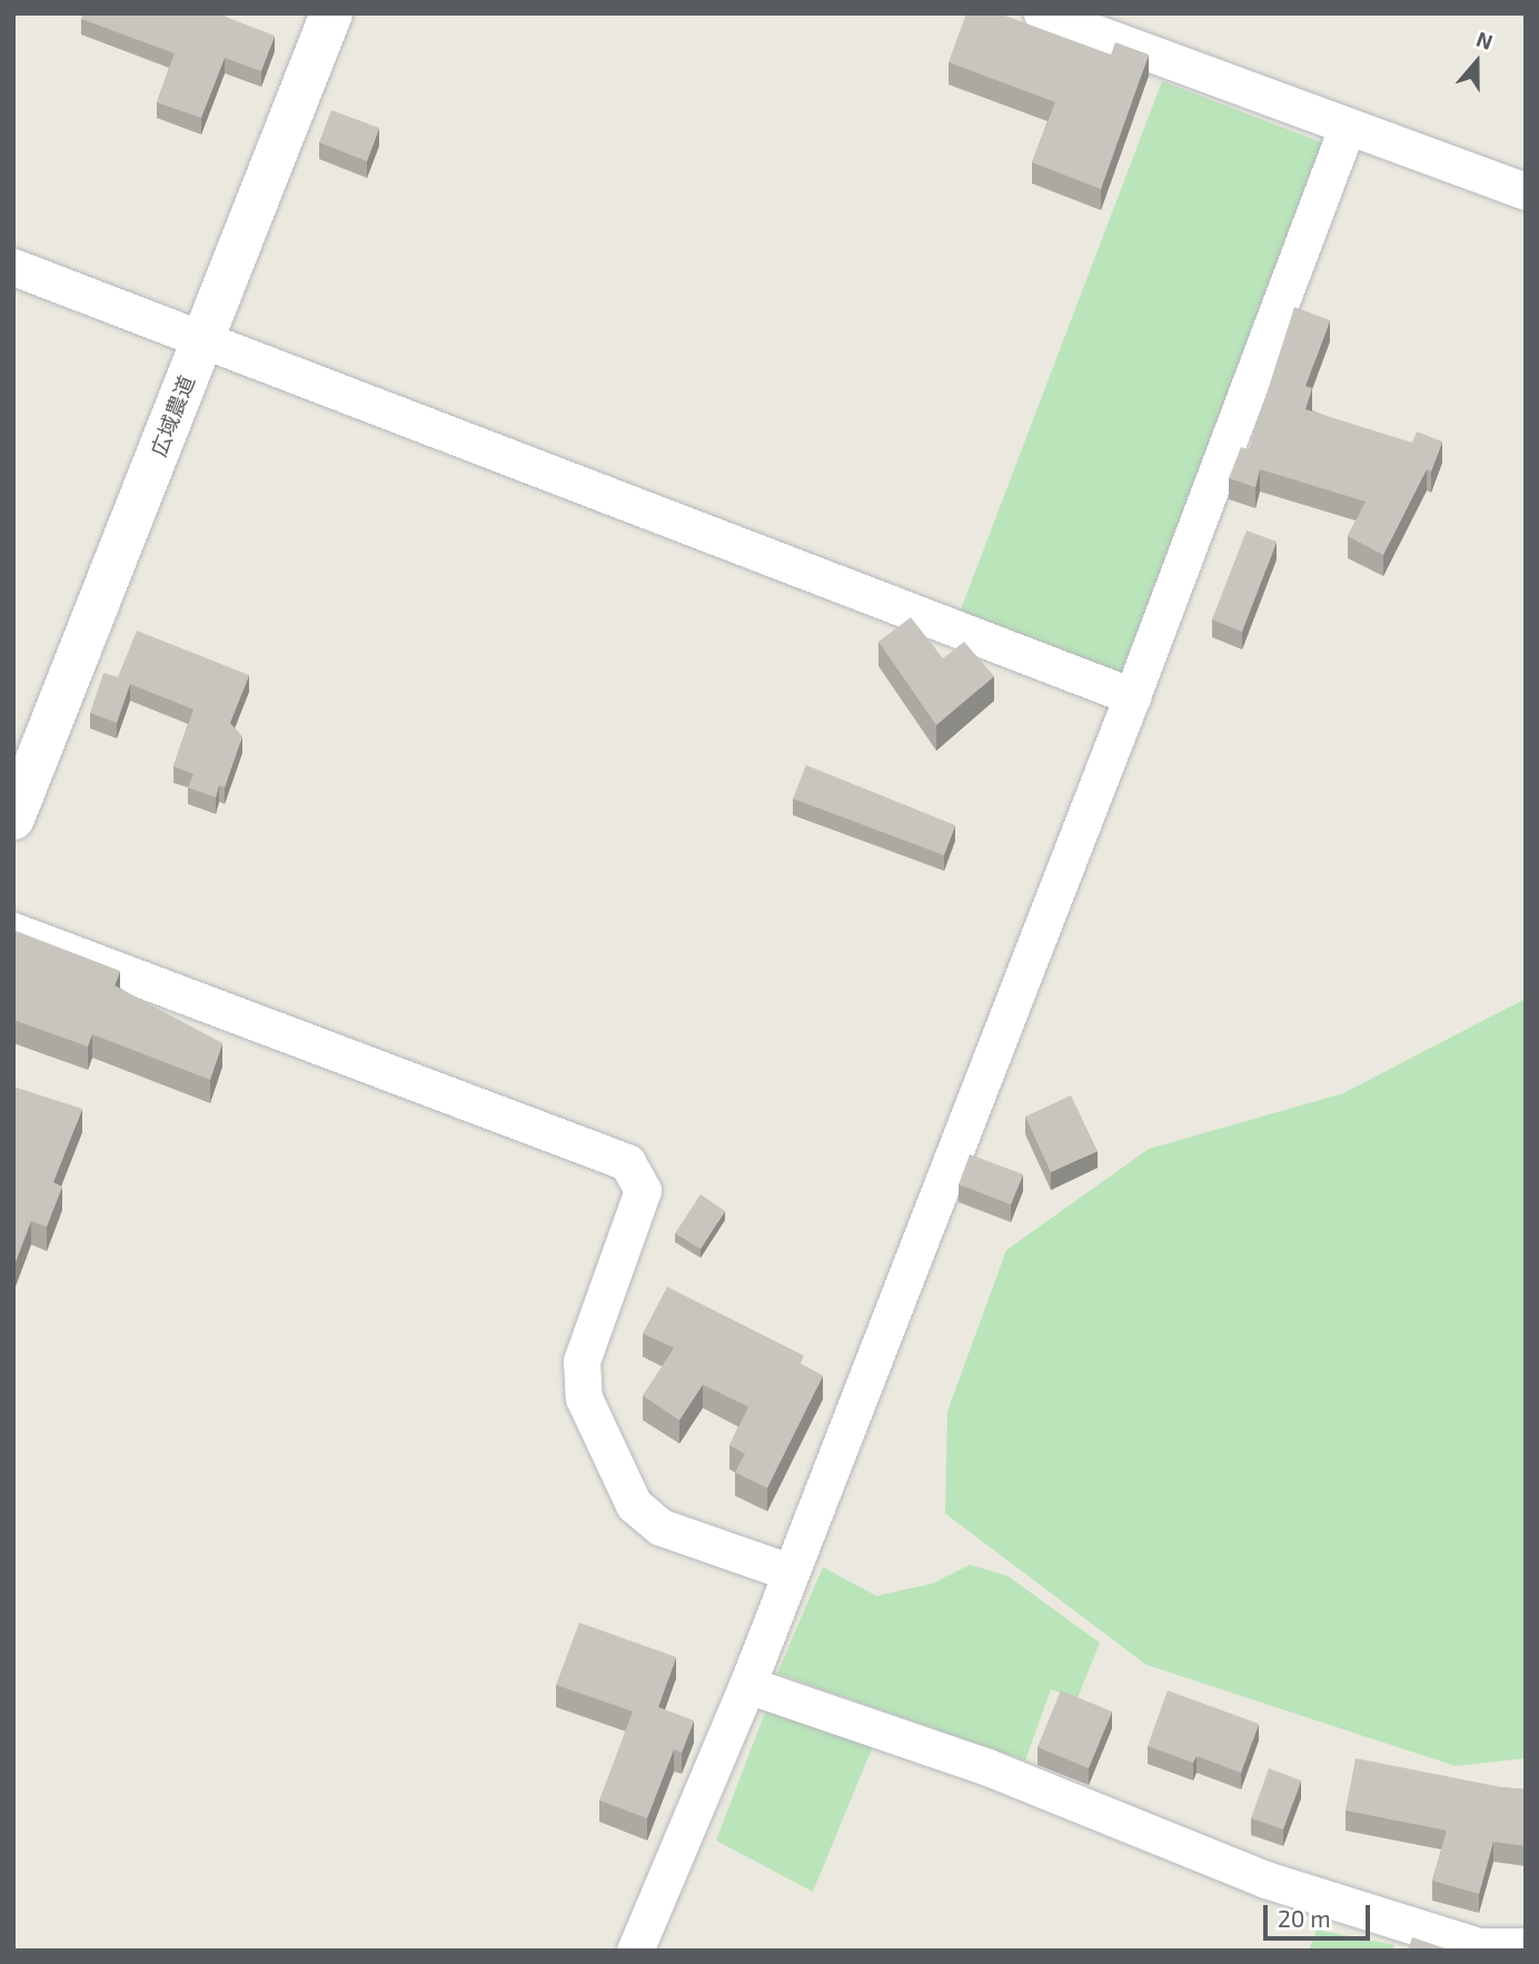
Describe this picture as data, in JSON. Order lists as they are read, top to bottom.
{
  "streets": {
    "street": ["広域農道"]
  },
  "scale_bar": "20 m",
  "north": "top"
}
